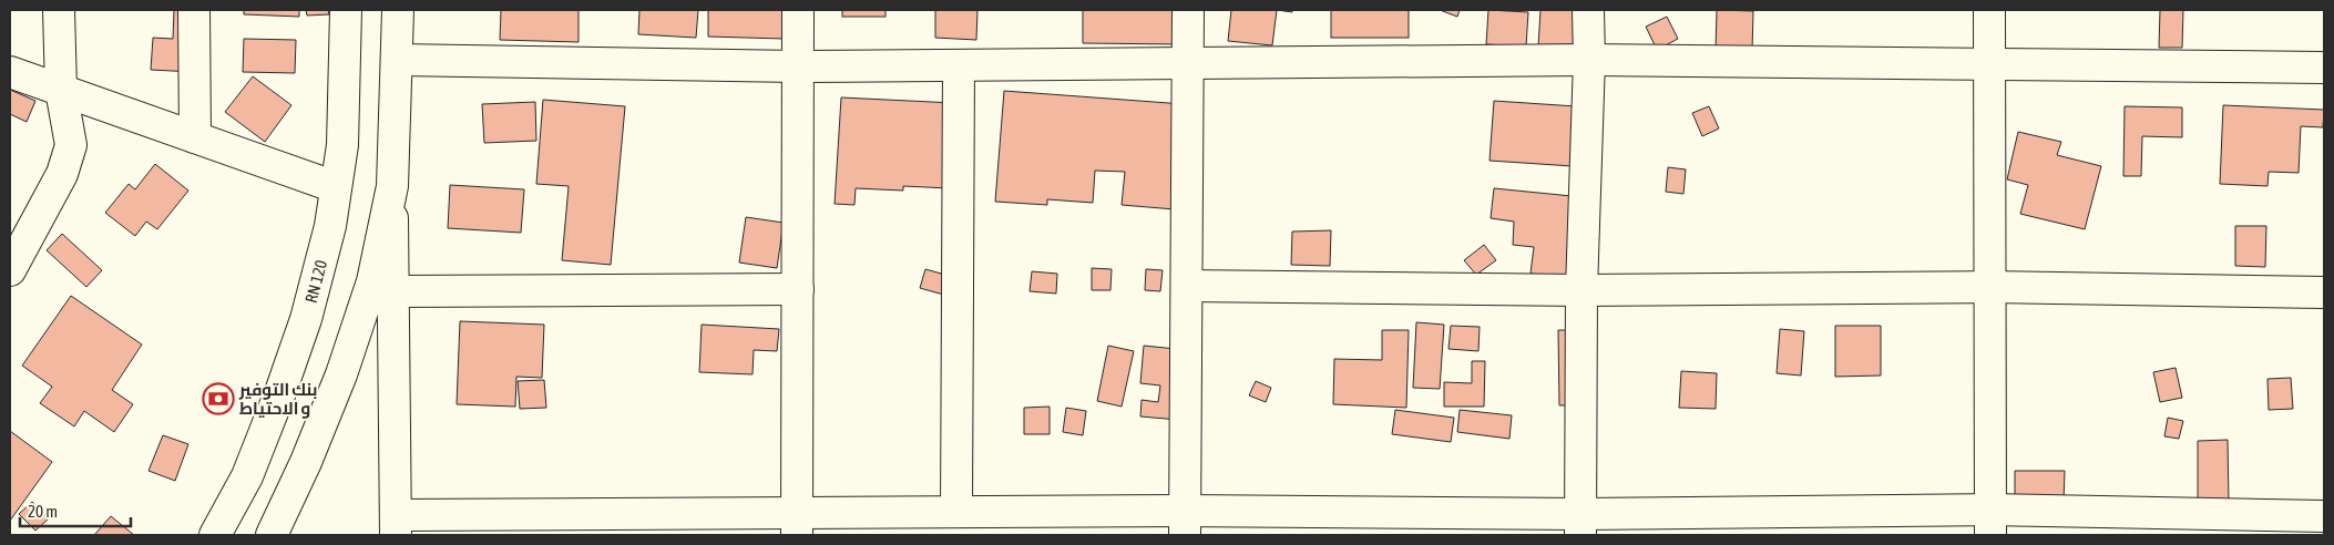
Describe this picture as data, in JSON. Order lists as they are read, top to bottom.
{
  "streets": {
    "street": ["RN 120"]
  },
  "places": {
    "bank": ["بنك التوفير و الاحتياط"]
  },
  "scale_bar": "20 m"
}
